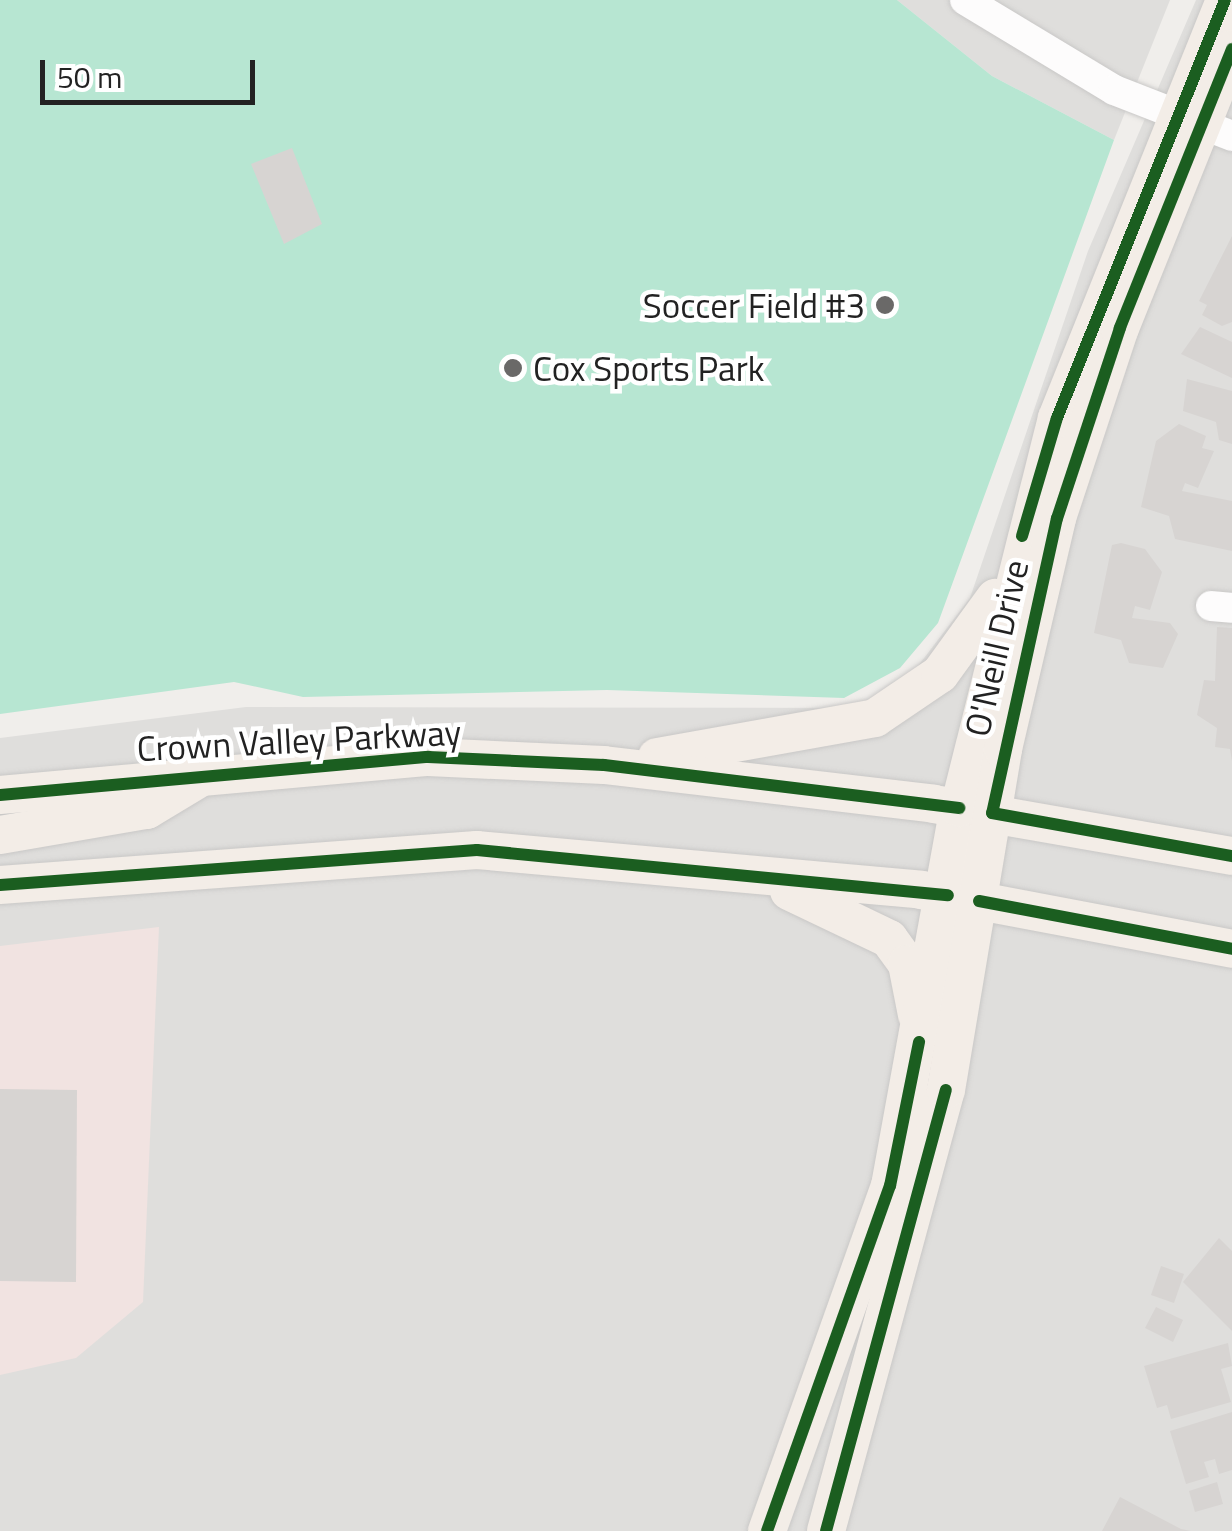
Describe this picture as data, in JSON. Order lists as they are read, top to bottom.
{
  "streets": {
    "main road": ["O'Neill Drive", "Crown Valley Parkway"]
  },
  "crossings": [
    ["O'Neill Drive", "Crown Valley Parkway"]
  ],
  "places": ["Soccer Field #3", "Cox Sports Park"],
  "scale_bar": "50 m"
}
